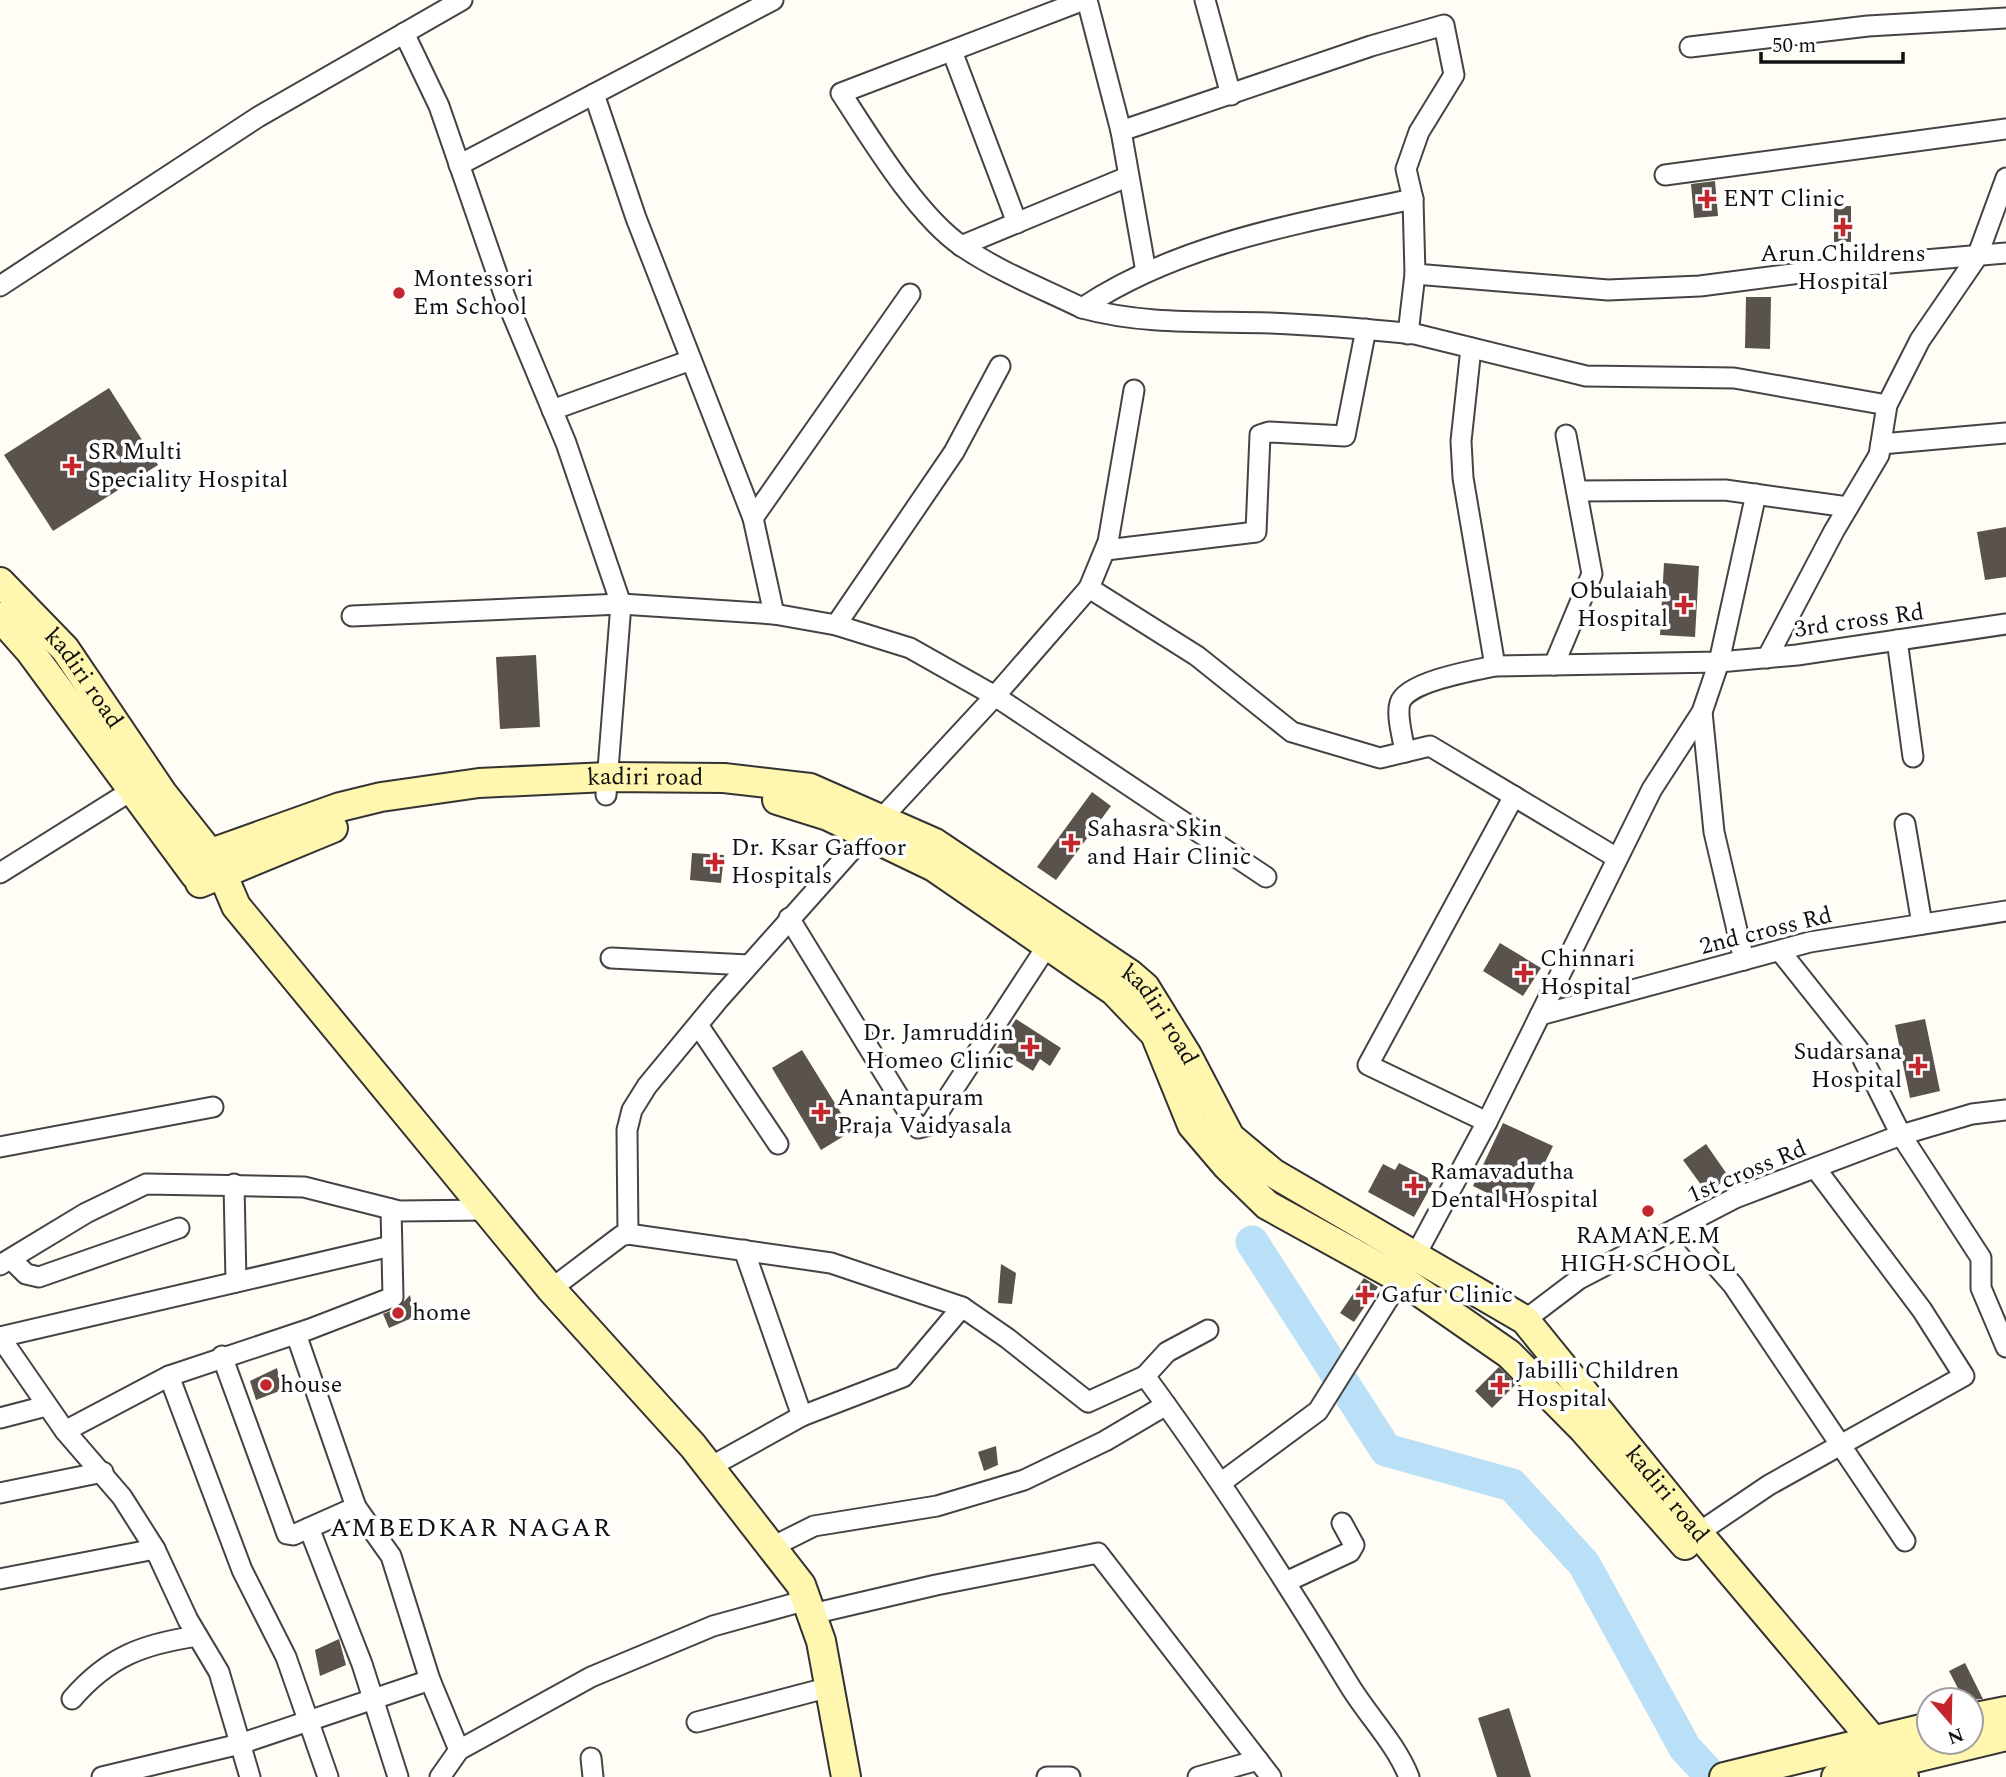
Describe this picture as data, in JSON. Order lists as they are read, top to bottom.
{
  "streets": {
    "main road": ["kadiri road"],
    "street": ["3rd cross Rd", "2nd cross Rd", "1st cross Rd"]
  },
  "crossings": [
    ["kadiri road", "1st cross Rd"]
  ],
  "districts": ["AMBEDKAR NAGAR"],
  "places": {
    "health": [
      "ENT Clinic",
      "Arun Childrens Hospital",
      "SR Multi Speciality Hospital",
      "Obulaiah Hospital",
      "Sahasra Skin and Hair Clinic",
      "Dr. Ksar Gaffoor Hospitals",
      "Chinnari Hospital",
      "Dr. Jamruddin Homeo Clinic",
      "Sudarsana Hospital",
      "Anantapuram Praja Vaidyasala",
      "Ramavadutha Dental Hospital",
      "Gafur Clinic",
      "Jabilli Children Hospital"
    ],
    "other": [
      "Montessori Em School",
      "RAMAN E.M HIGH SCHOOL",
      "home",
      "house"
    ]
  },
  "scale_bar": "50 m",
  "north": "bottom"
}
